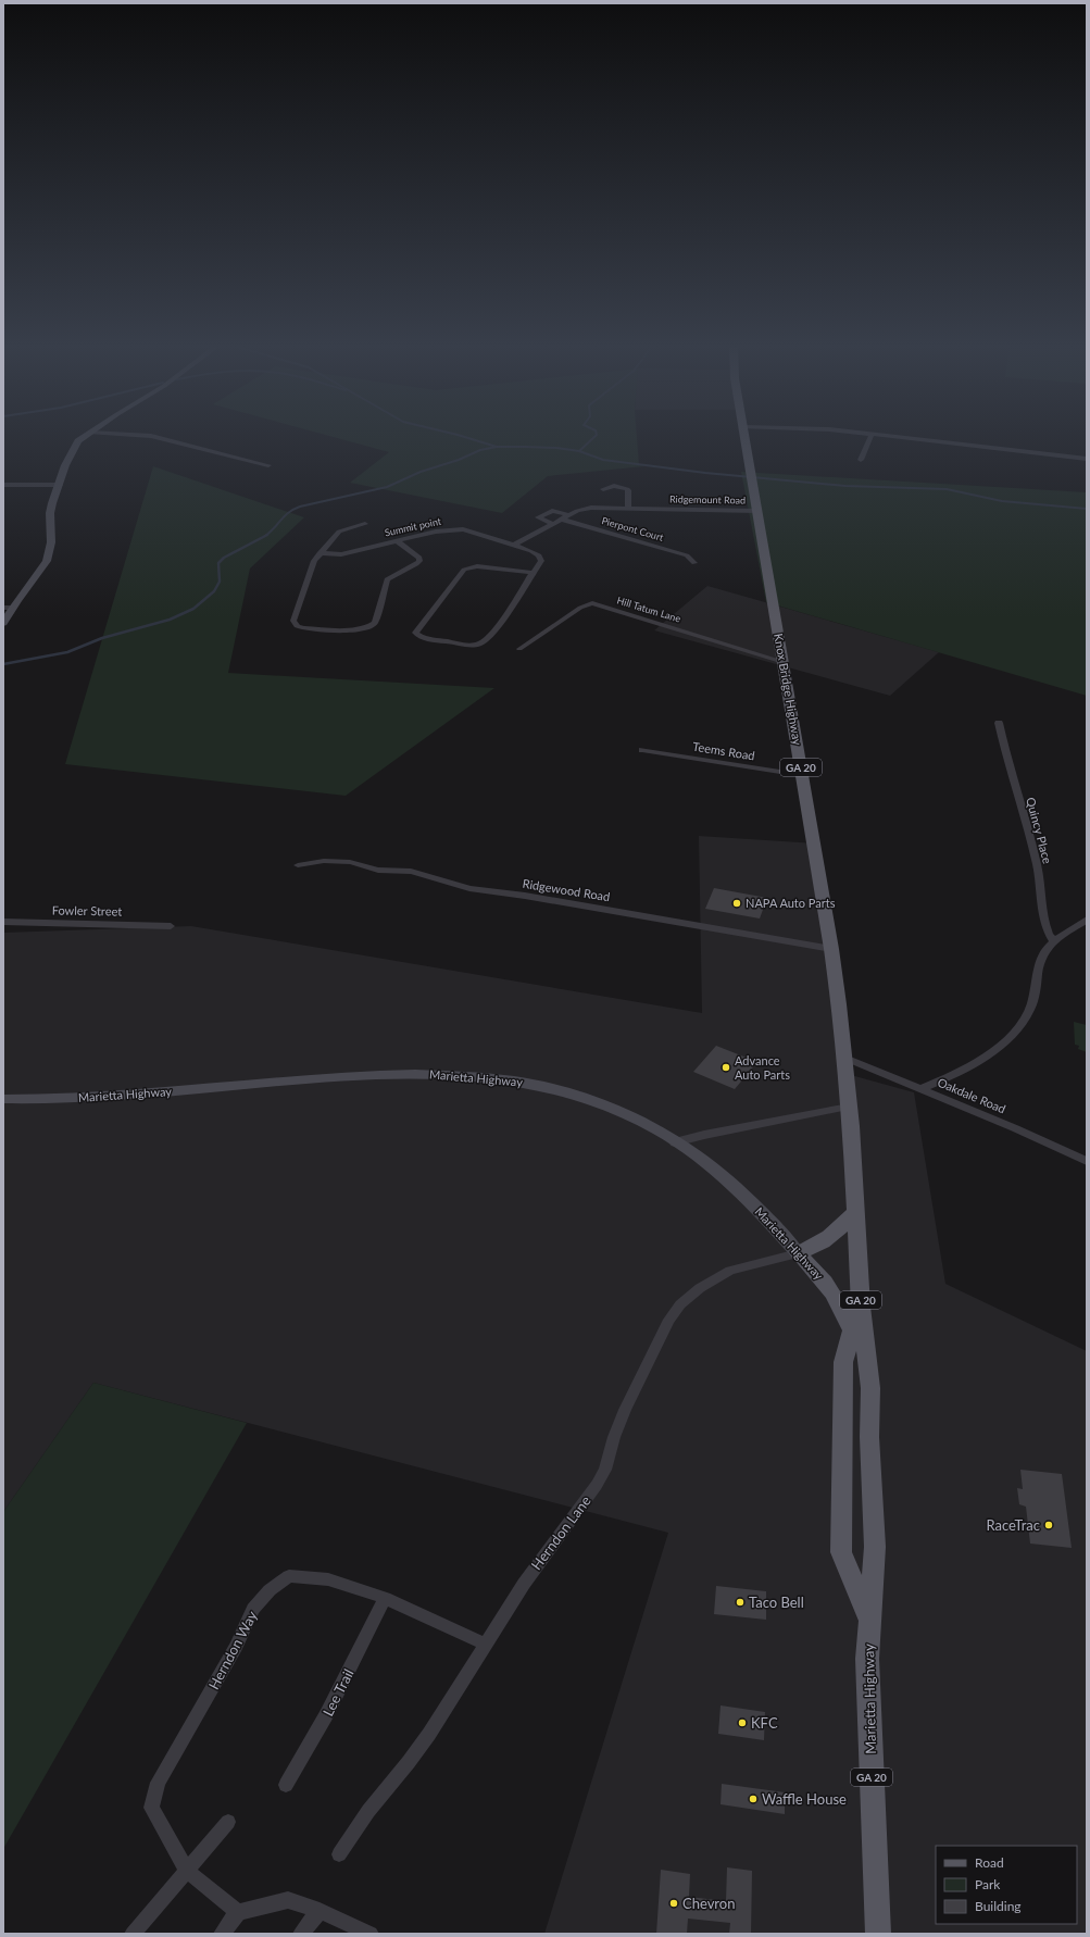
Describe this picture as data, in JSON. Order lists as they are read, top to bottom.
{
  "streets": {
    "main road": ["Knox Bridge Highway", "GA 20", "Marietta Highway"],
    "street": [
      "Ridgemount Road",
      "Summit point",
      "Pierpont Court",
      "Hill Tatum Lane",
      "Teems Road",
      "Quincy Place",
      "Ridgewood Road",
      "Fowler Street",
      "Oakdale Road",
      "Herndon Lane",
      "Herndon Way",
      "Lee Trail"
    ]
  },
  "crossings": [
    ["Ridgemount Road", "Summit point"],
    ["Ridgemount Road", "Pierpont Court"],
    ["Ridgemount Road", "Knox Bridge Highway"],
    ["Hill Tatum Lane", "Knox Bridge Highway"],
    ["Knox Bridge Highway", "Teems Road"],
    ["Knox Bridge Highway", "Ridgewood Road"],
    ["Knox Bridge Highway", "Marietta Highway"],
    ["Knox Bridge Highway", "Oakdale Road"],
    ["Marietta Highway", "Oakdale Road"],
    ["Marietta Highway", "Herndon Lane"],
    ["Herndon Lane", "Herndon Way"],
    ["Herndon Way", "Lee Trail"]
  ],
  "places": [
    "NAPA Auto Parts",
    "Advance Auto Parts",
    "RaceTrac",
    "Taco Bell",
    "KFC",
    "Waffle House",
    "Chevron"
  ],
  "legend": ["Road", "Park", "Building"]
}
